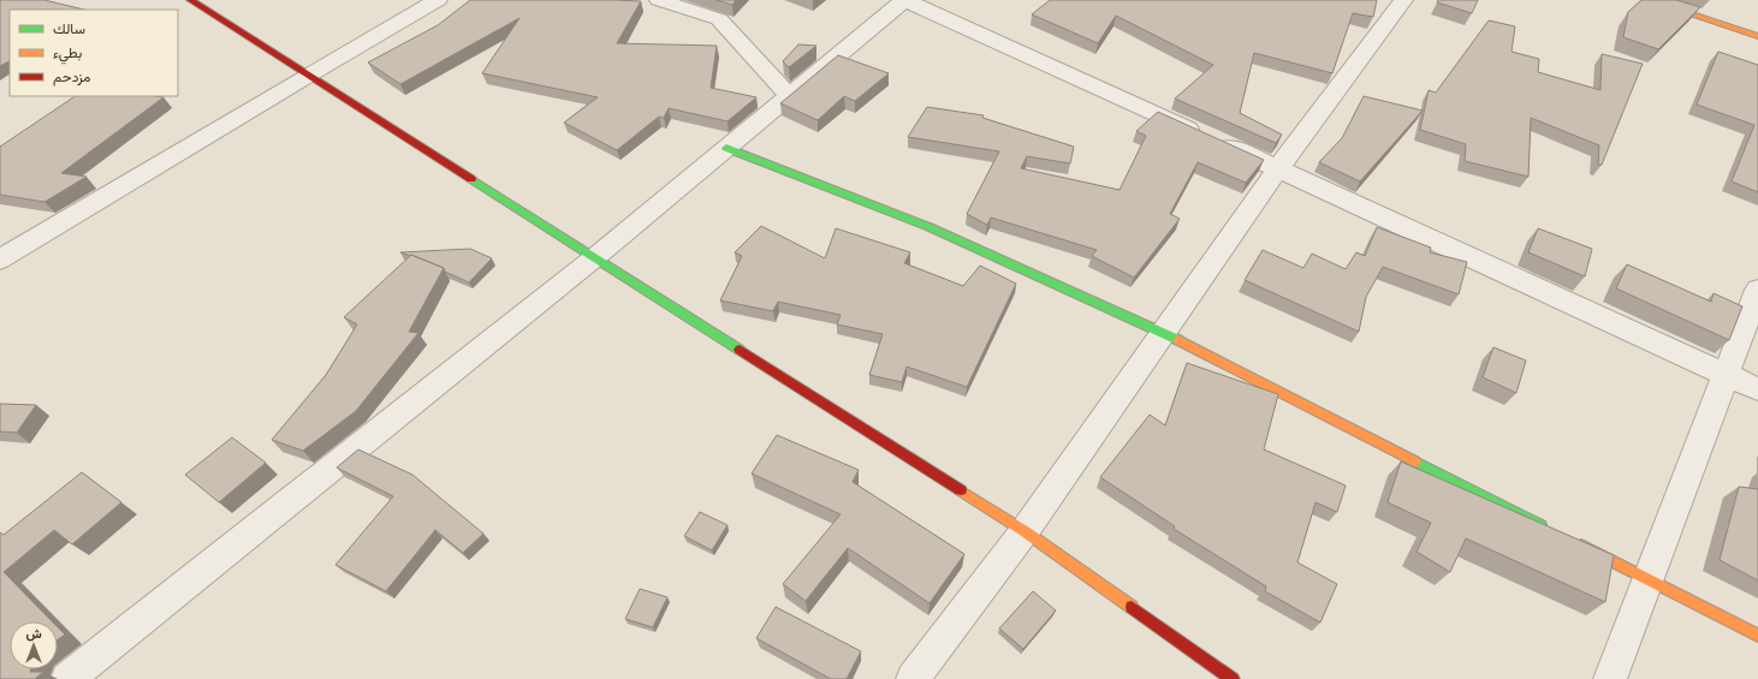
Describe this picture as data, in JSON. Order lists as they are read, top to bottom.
{
  "legend": ["سالك", "بطيء", "مزدحم"],
  "north": "top"
}
